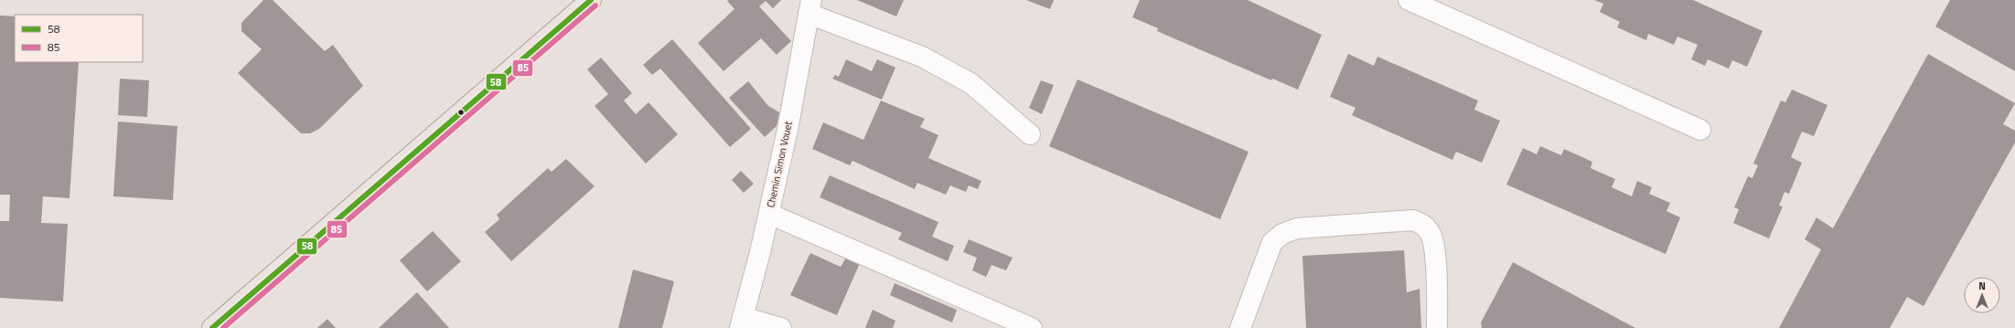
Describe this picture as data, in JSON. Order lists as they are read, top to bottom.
{
  "streets": {
    "street": ["Chemin Simon Vouet"]
  },
  "lines": ["transit line 58", "transit line 85"],
  "legend": ["58", "85"],
  "north": "top"
}
